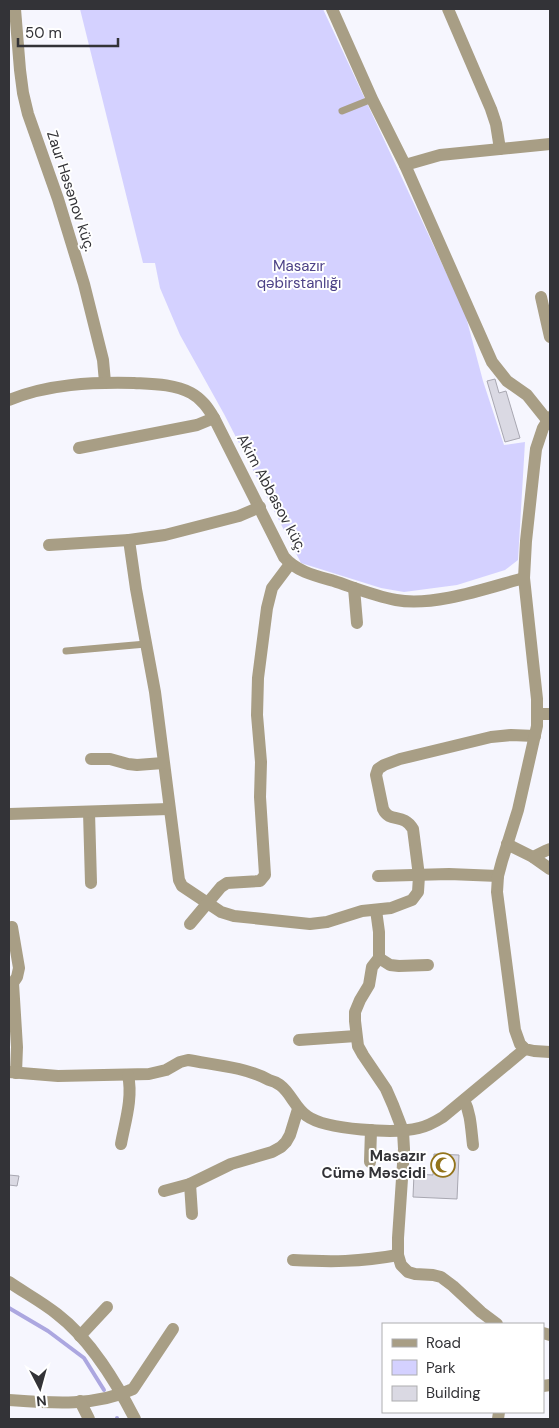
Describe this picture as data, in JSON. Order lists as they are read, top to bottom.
{
  "streets": {
    "street": ["Zaur Həsənov küç.", "Akim Abbasov küç."]
  },
  "crossings": [
    ["Zaur Həsənov küç.", "Akim Abbasov küç."]
  ],
  "parks": ["Masazır qəbirstanlığı"],
  "places": {
    "mosque": ["Masazır Cümə Məscidi"]
  },
  "legend": ["Road", "Park", "Building"],
  "scale_bar": "50 m",
  "north": "bottom"
}
